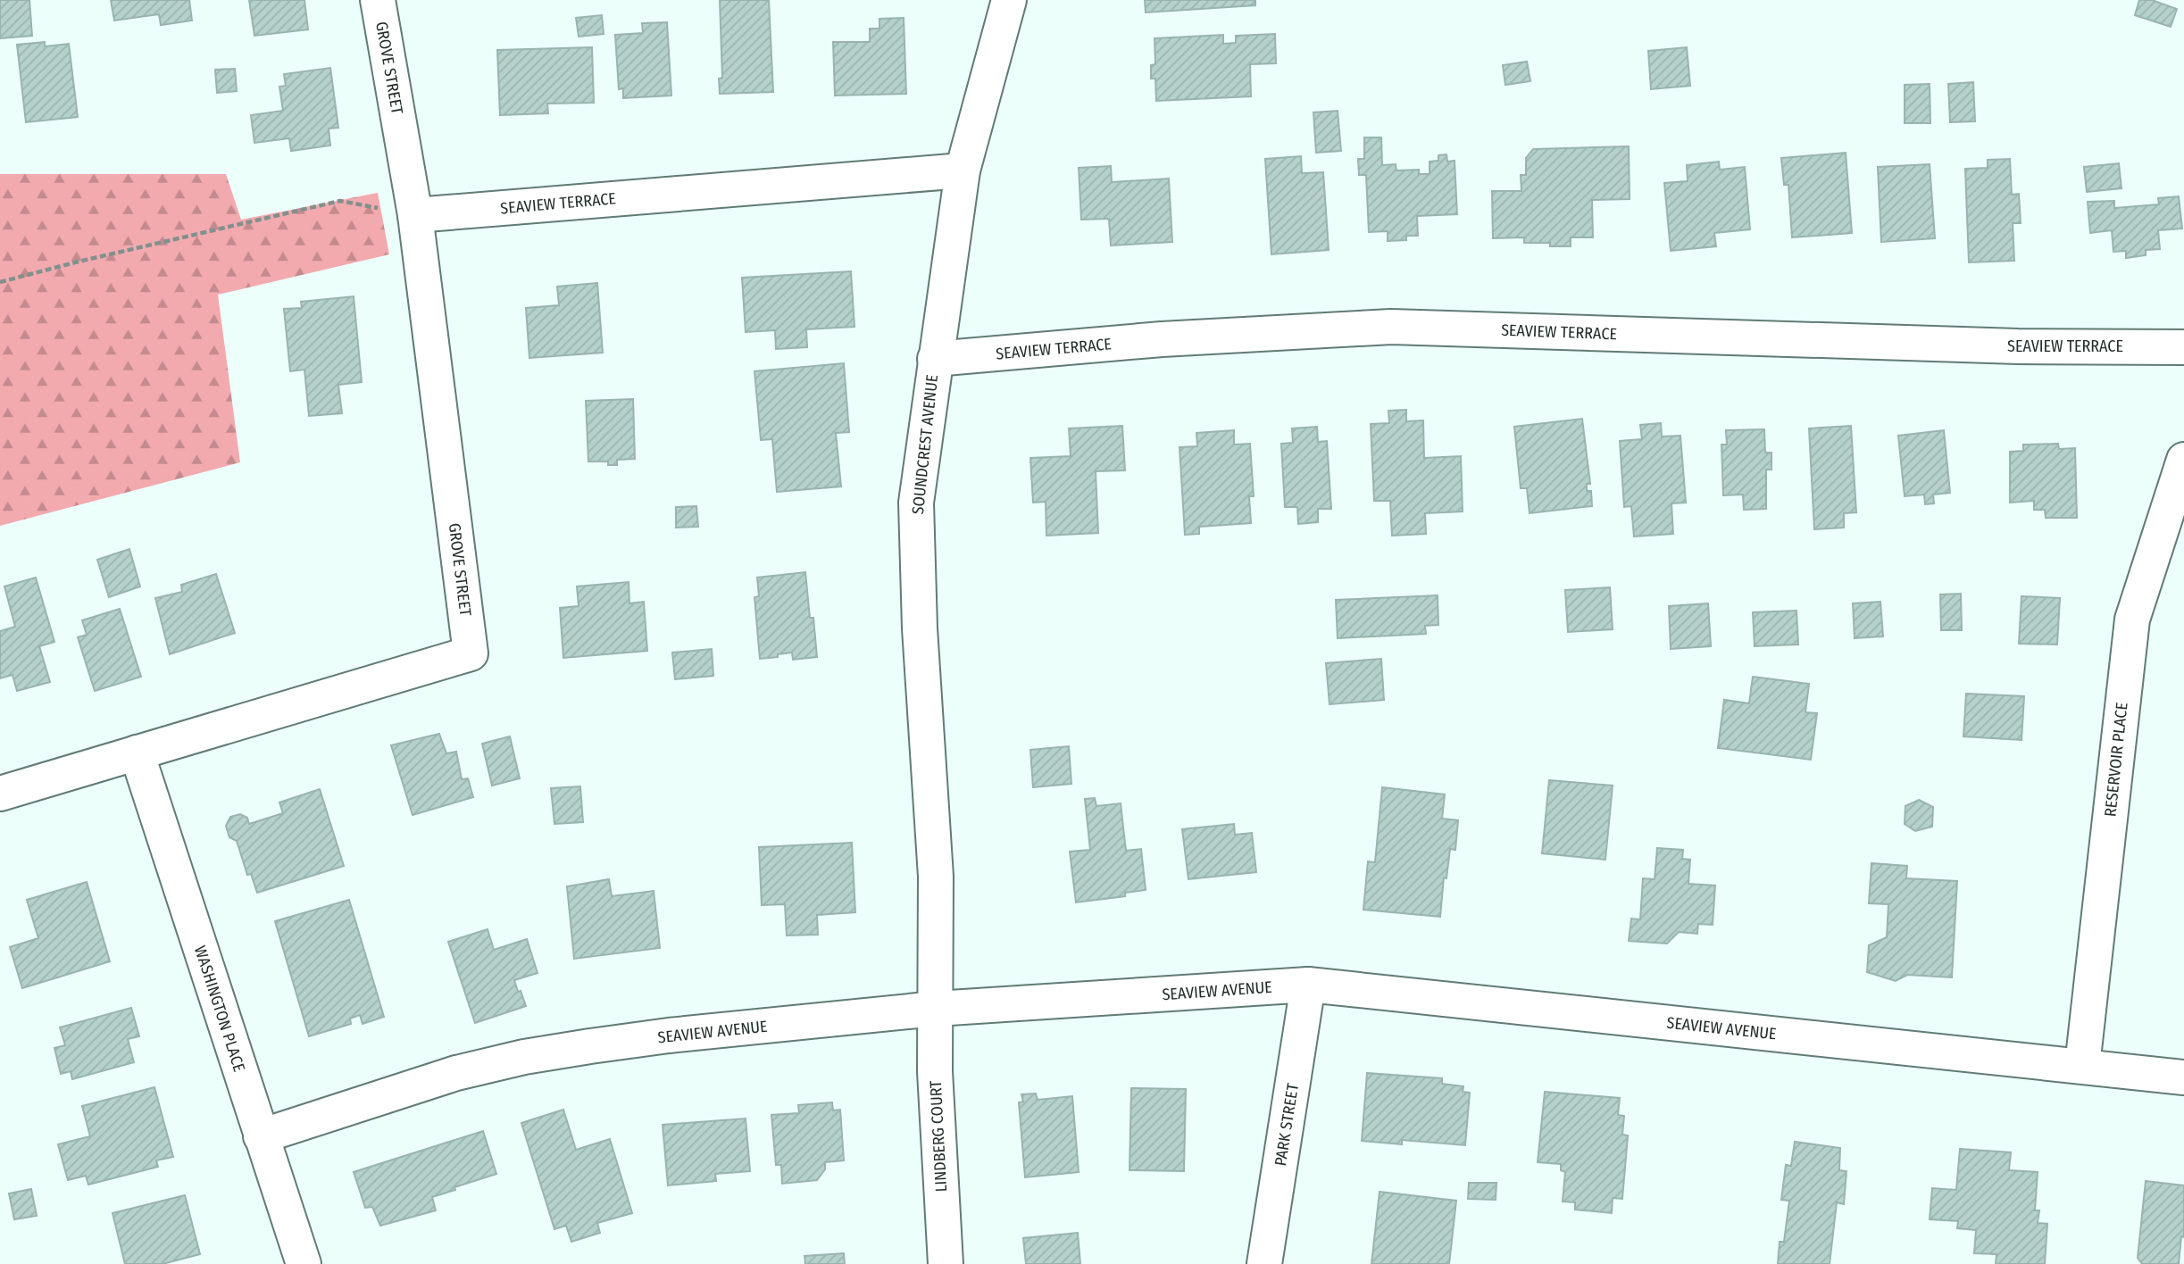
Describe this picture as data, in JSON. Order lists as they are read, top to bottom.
{
  "streets": {
    "street": [
      "GROVE STREET",
      "SEAVIEW TERRACE",
      "SOUNDCREST AVENUE",
      "RESERVOIR PLACE",
      "SEAVIEW AVENUE",
      "WASHINGTON PLACE",
      "PARK STREET",
      "LINDBERG COURT"
    ]
  },
  "crossings": [
    ["GROVE STREET", "SEAVIEW TERRACE"],
    ["GROVE STREET", "WASHINGTON PLACE"],
    ["SEAVIEW TERRACE", "SOUNDCREST AVENUE"],
    ["SOUNDCREST AVENUE", "SEAVIEW AVENUE"],
    ["SOUNDCREST AVENUE", "LINDBERG COURT"],
    ["RESERVOIR PLACE", "SEAVIEW AVENUE"],
    ["SEAVIEW AVENUE", "WASHINGTON PLACE"],
    ["SEAVIEW AVENUE", "PARK STREET"],
    ["SEAVIEW AVENUE", "LINDBERG COURT"]
  ]
}
